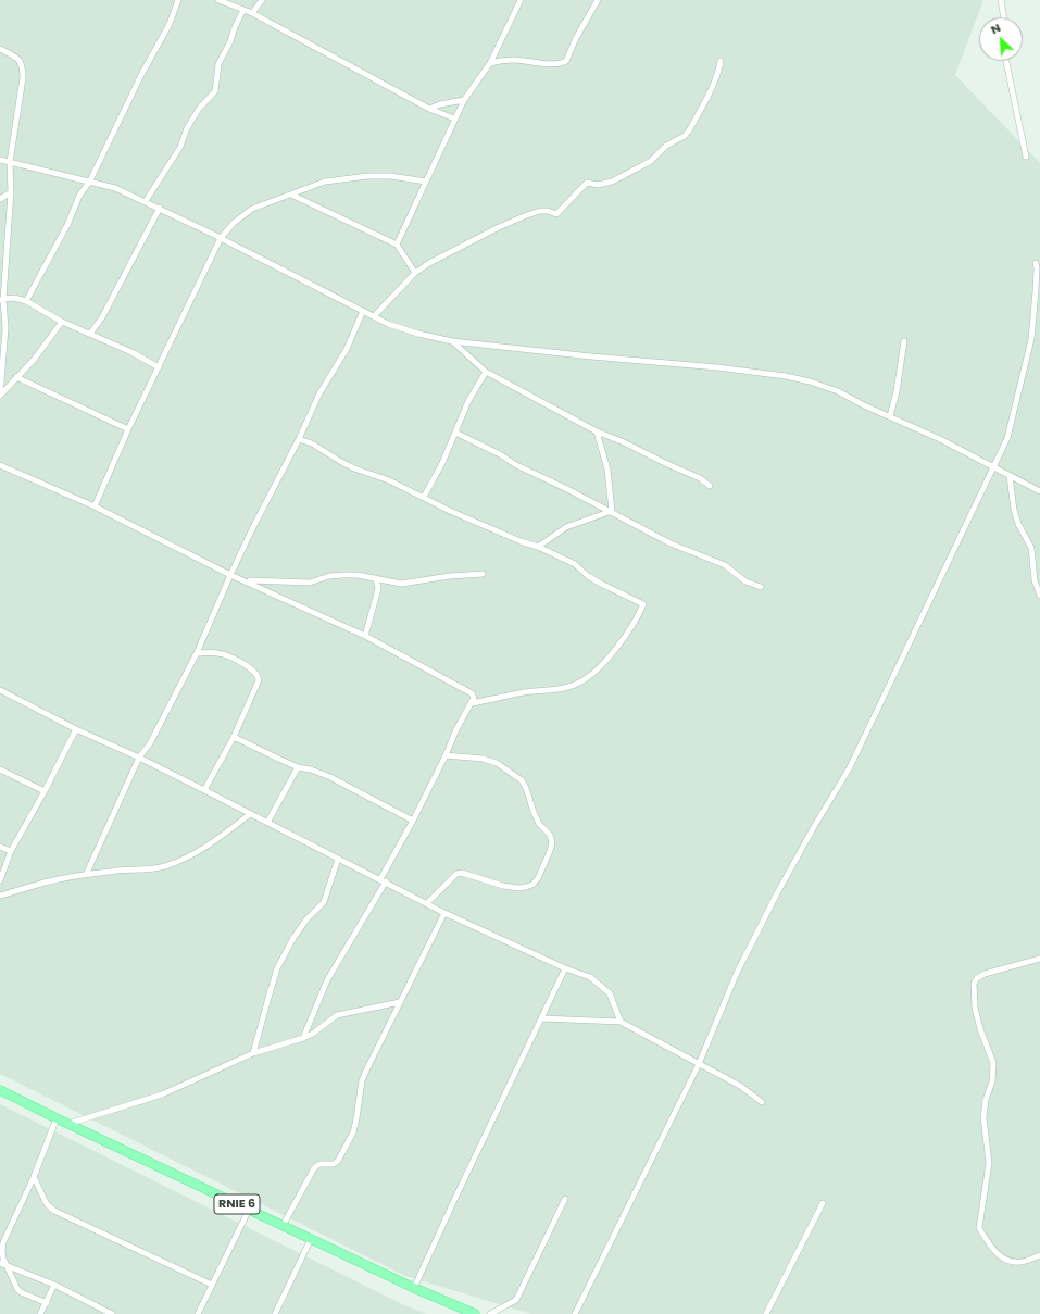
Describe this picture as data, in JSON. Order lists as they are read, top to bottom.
{
  "streets": {
    "main road": ["RNIE 6"]
  },
  "north": "top left"
}
